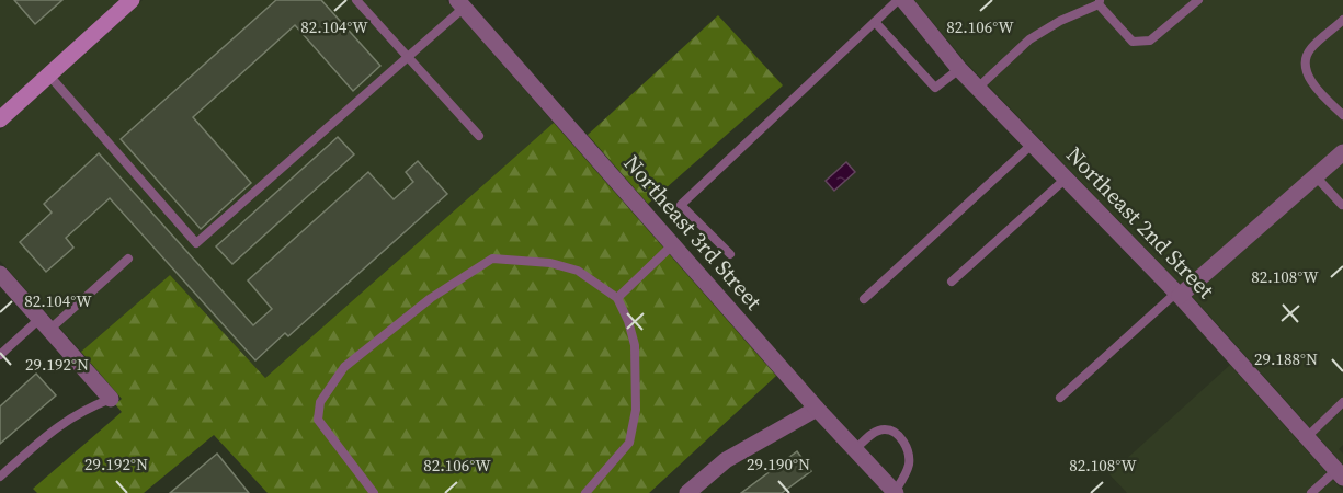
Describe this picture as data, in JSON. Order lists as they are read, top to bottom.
{
  "streets": {
    "street": ["Northeast 2nd Street", "Northeast 3rd Street"]
  },
  "coordinates": [
    "82.104°W",
    "82.106°W",
    "82.108°W",
    "29.188°N",
    "29.192°N",
    "29.190°N"
  ]
}
